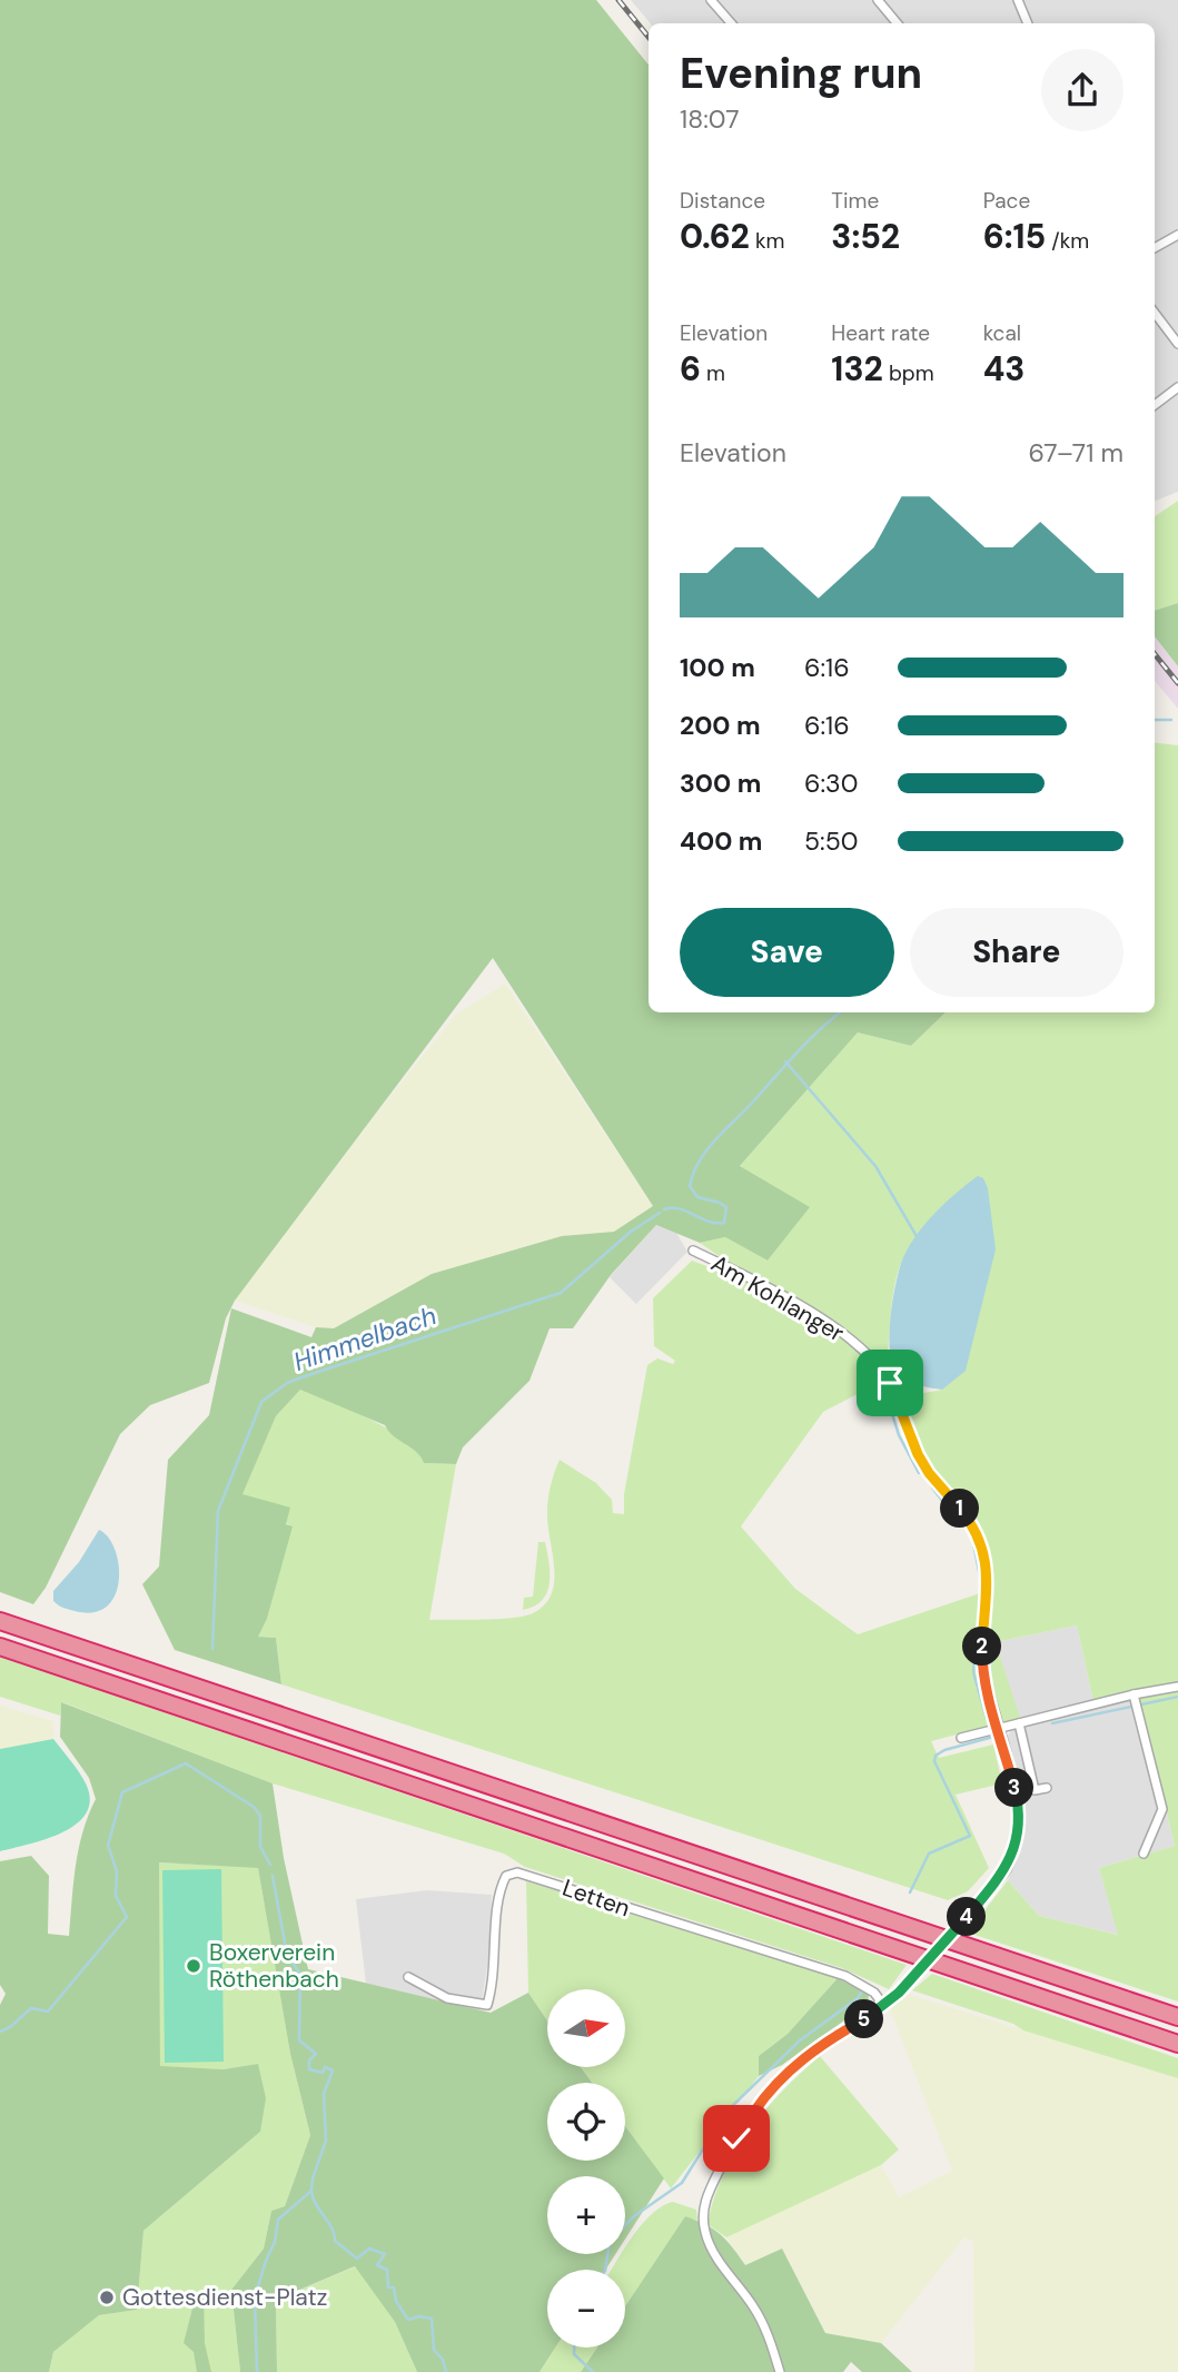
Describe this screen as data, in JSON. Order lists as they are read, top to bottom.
{
  "streets": {
    "street": ["Am Kohlanger", "Letten"]
  },
  "water": ["Himmelbach"],
  "places": ["Boxerverein Röthenbach", "Gottesdienst-Platz"],
  "north": "right",
  "page": {
    "heading": ["Evening run", "18:07"],
    "stats": [
      ["Distance", "0.62 km"],
      ["Time", "3:52"],
      ["Pace", "6:15 /km"],
      ["Elevation", "6 m"],
      ["Heart rate", "132 bpm"],
      ["kcal", "43"]
    ],
    "chart": ["Elevation", "67–71 m"],
    "list": [
      {
        "name": "100 m",
        "note": "6:16"
      },
      {
        "name": "200 m",
        "note": "6:16"
      },
      {
        "name": "300 m",
        "note": "6:30"
      },
      {
        "name": "400 m",
        "note": "5:50"
      }
    ],
    "buttons": ["Save", "Share"],
    "pins": [
      "1",
      "2",
      "3",
      "4",
      "5"
    ],
    "map_buttons": ["+", "−"]
  }
}
